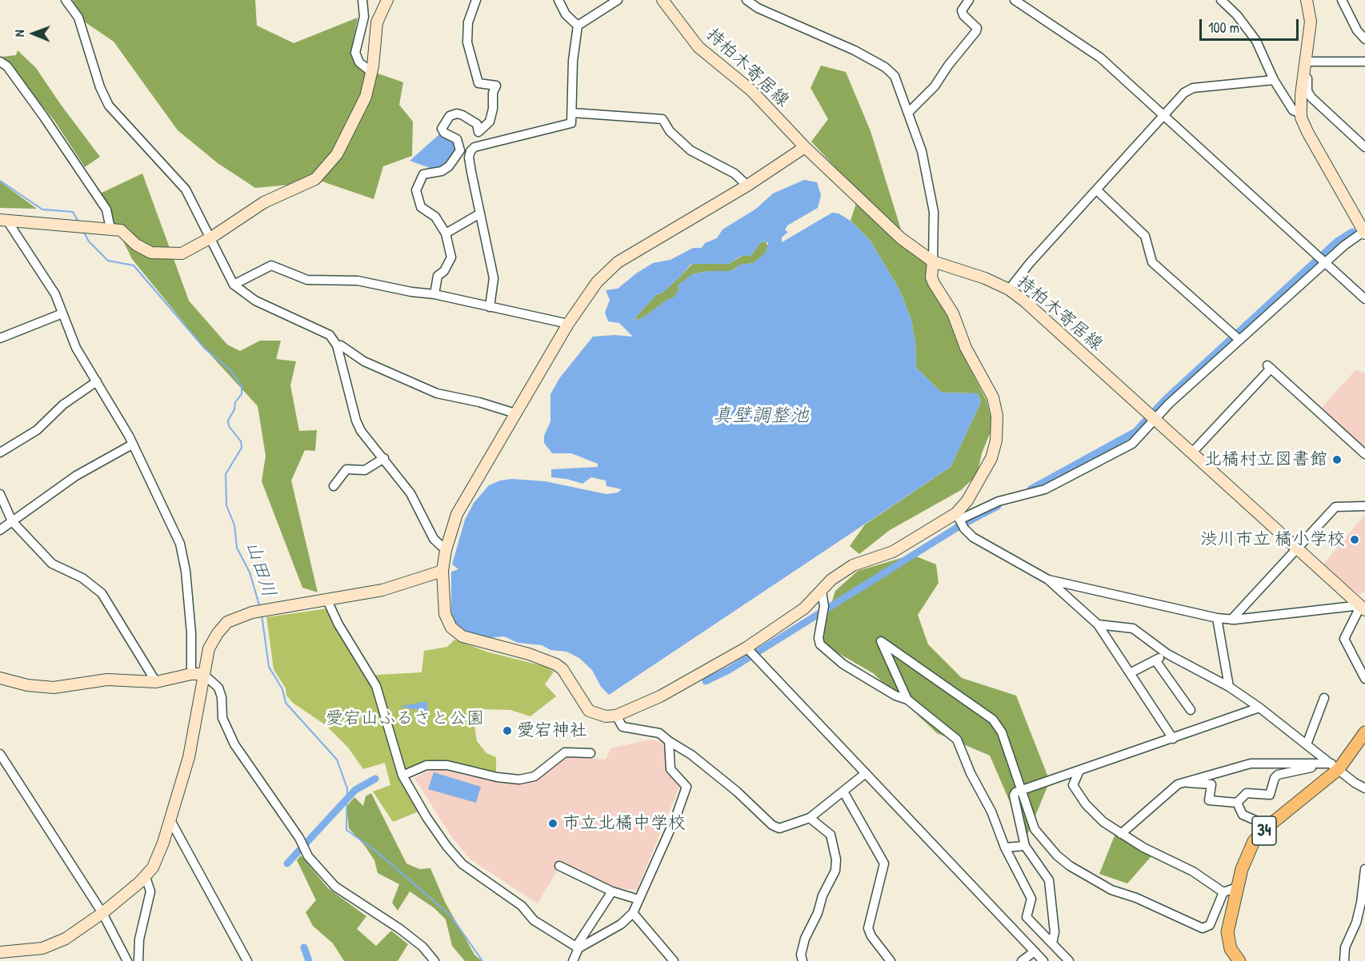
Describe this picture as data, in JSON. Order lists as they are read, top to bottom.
{
  "streets": {
    "main road": ["34"],
    "street": ["持柏木寄居線"]
  },
  "water": ["真壁調整池", "山田川"],
  "parks": ["愛宕山ふるさと公園"],
  "places": [
    "北橘村立図書館",
    "渋川市立 橘小学校",
    "愛宕神社",
    "市立北橘中学校"
  ],
  "scale_bar": "100 m",
  "north": "left"
}
